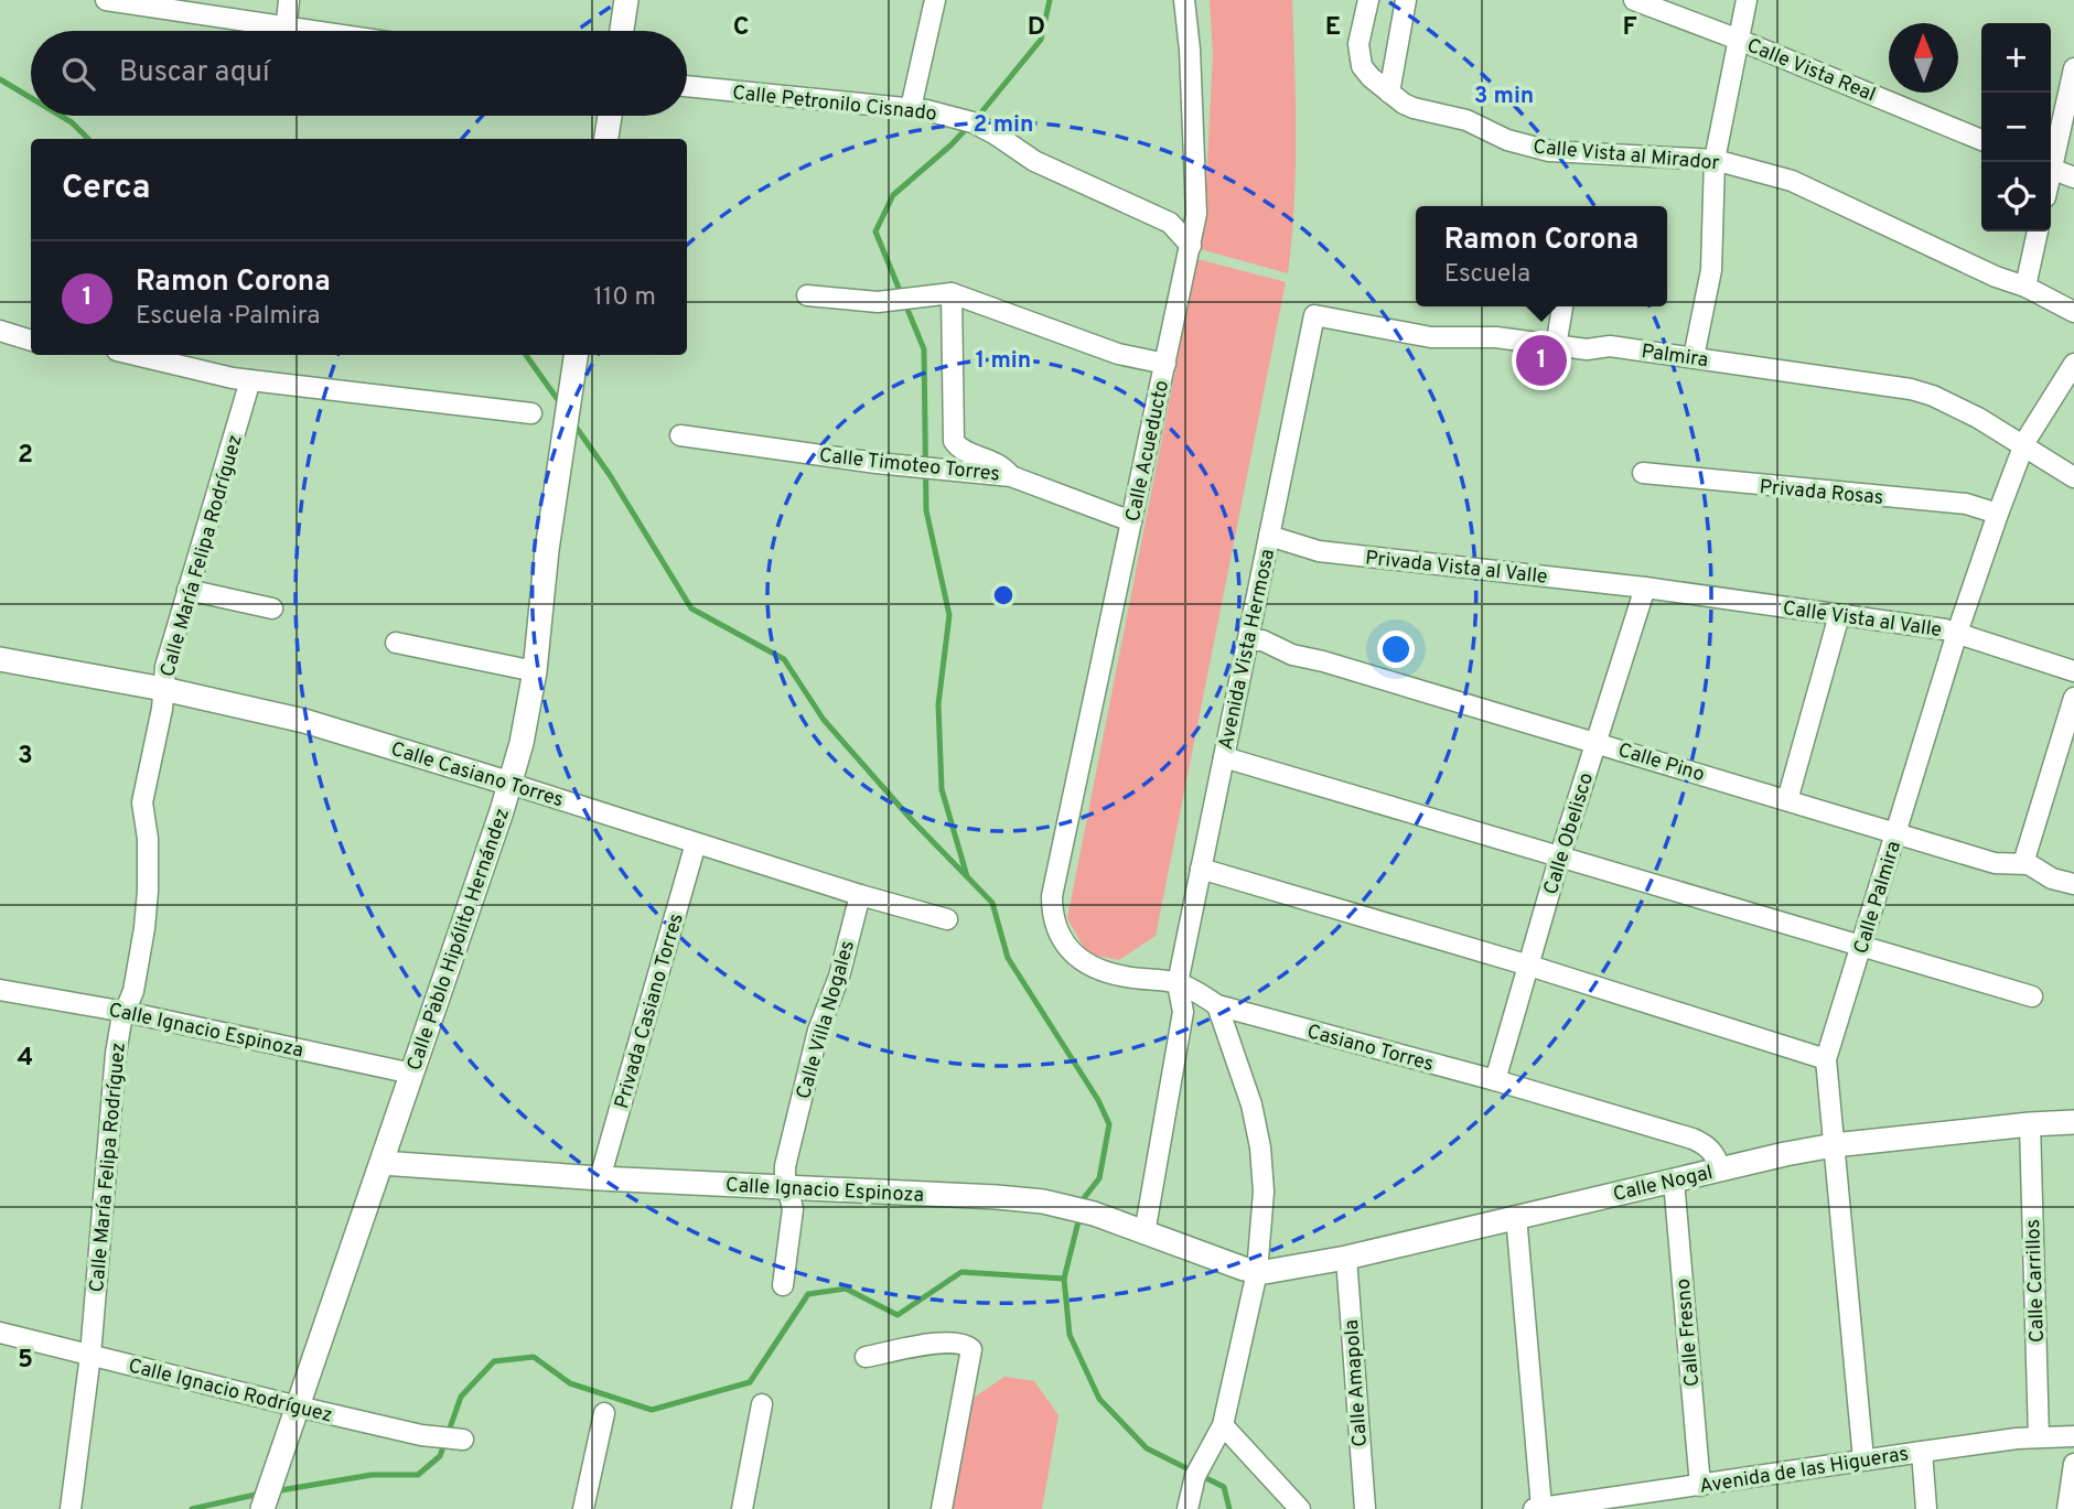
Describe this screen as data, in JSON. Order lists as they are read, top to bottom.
{
  "streets": {
    "street": [
      "Calle Vista Real",
      "Calle Petronilo Cisnado",
      "Calle Vista al Mirador",
      "Palmira",
      "Calle Acueducto",
      "Calle Timoteo Torres",
      "Privada Rosas",
      "Calle María Felipa Rodríguez",
      "Privada Vista al Valle",
      "Calle Vista al Valle",
      "Avenida Vista Hermosa",
      "Calle Pino",
      "Calle Casiano Torres",
      "Calle Obelisco",
      "Calle Palmira",
      "Calle Pablo Hipólito Hernández",
      "Privada Casiano Torres",
      "Calle Villa Nogales",
      "Calle Ignacio Espinoza",
      "Casiano Torres",
      "Calle Nogal",
      "Calle Carrillos",
      "Calle Fresno",
      "Calle Amapola",
      "Calle Ignacio Rodríguez",
      "Avenida de las Higueras"
    ]
  },
  "crossings": [
    ["Calle Petronilo Cisnado", "Calle Acueducto"],
    ["Palmira", "Avenida Vista Hermosa"],
    ["Palmira", "Calle Palmira"],
    ["Calle Acueducto", "Calle Timoteo Torres"],
    ["Calle Acueducto", "Casiano Torres"],
    ["Privada Rosas", "Calle Palmira"],
    ["Calle María Felipa Rodríguez", "Calle Casiano Torres"],
    ["Calle María Felipa Rodríguez", "Calle Ignacio Espinoza"],
    ["Calle María Felipa Rodríguez", "Calle Ignacio Rodríguez"],
    ["Privada Vista al Valle", "Calle Vista al Valle"],
    ["Privada Vista al Valle", "Avenida Vista Hermosa"],
    ["Privada Vista al Valle", "Calle Obelisco"],
    ["Calle Vista al Valle", "Calle Obelisco"],
    ["Calle Vista al Valle", "Calle Palmira"],
    ["Avenida Vista Hermosa", "Calle Pino"],
    ["Avenida Vista Hermosa", "Calle Ignacio Espinoza"],
    ["Avenida Vista Hermosa", "Casiano Torres"],
    ["Calle Pino", "Calle Obelisco"],
    ["Calle Pino", "Calle Palmira"],
    ["Calle Casiano Torres", "Calle Pablo Hipólito Hernández"],
    ["Calle Casiano Torres", "Privada Casiano Torres"],
    ["Calle Casiano Torres", "Calle Villa Nogales"],
    ["Calle Obelisco", "Casiano Torres"],
    ["Calle Palmira", "Calle Nogal"],
    ["Calle Palmira", "Avenida de las Higueras"],
    ["Calle Pablo Hipólito Hernández", "Calle Ignacio Espinoza"],
    ["Calle Pablo Hipólito Hernández", "Calle Ignacio Rodríguez"],
    ["Privada Casiano Torres", "Calle Ignacio Espinoza"],
    ["Calle Villa Nogales", "Calle Ignacio Espinoza"],
    ["Calle Ignacio Espinoza", "Calle Nogal"],
    ["Casiano Torres", "Calle Nogal"],
    ["Calle Nogal", "Calle Carrillos"],
    ["Calle Nogal", "Calle Fresno"],
    ["Calle Nogal", "Calle Amapola"],
    ["Calle Carrillos", "Avenida de las Higueras"],
    ["Calle Fresno", "Avenida de las Higueras"]
  ],
  "north": "top",
  "page": {
    "map_buttons": ["+", "−"],
    "search": "Buscar aquí",
    "heading": "Cerca",
    "popup": ["Ramon Corona", "Escuela"],
    "list": [
      {
        "mark": "1",
        "name": "Ramon Corona",
        "note": "Escuela · Palmira",
        "value": "110 m"
      }
    ],
    "pins": "1"
  },
  "grid": {
    "columns": [
      "C",
      "D",
      "E",
      "F"
    ],
    "rows": [
      "2",
      "3",
      "4",
      "5"
    ]
  },
  "rings": ["3 min", "2 min", "1 min"]
}
